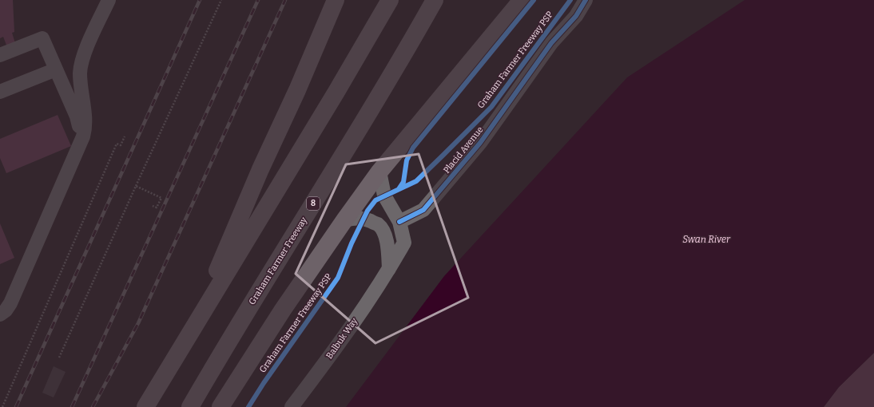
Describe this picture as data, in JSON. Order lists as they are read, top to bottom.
{
  "streets": {
    "highway": ["8", "Graham Farmer Freeway"],
    "street": ["Placid Avenue", "Balbuk Way"],
    "cycle path": ["Graham Farmer Freeway PSP"]
  },
  "crossings": [
    ["Placid Avenue", "Balbuk Way"]
  ],
  "water": ["Swan River"]
}
